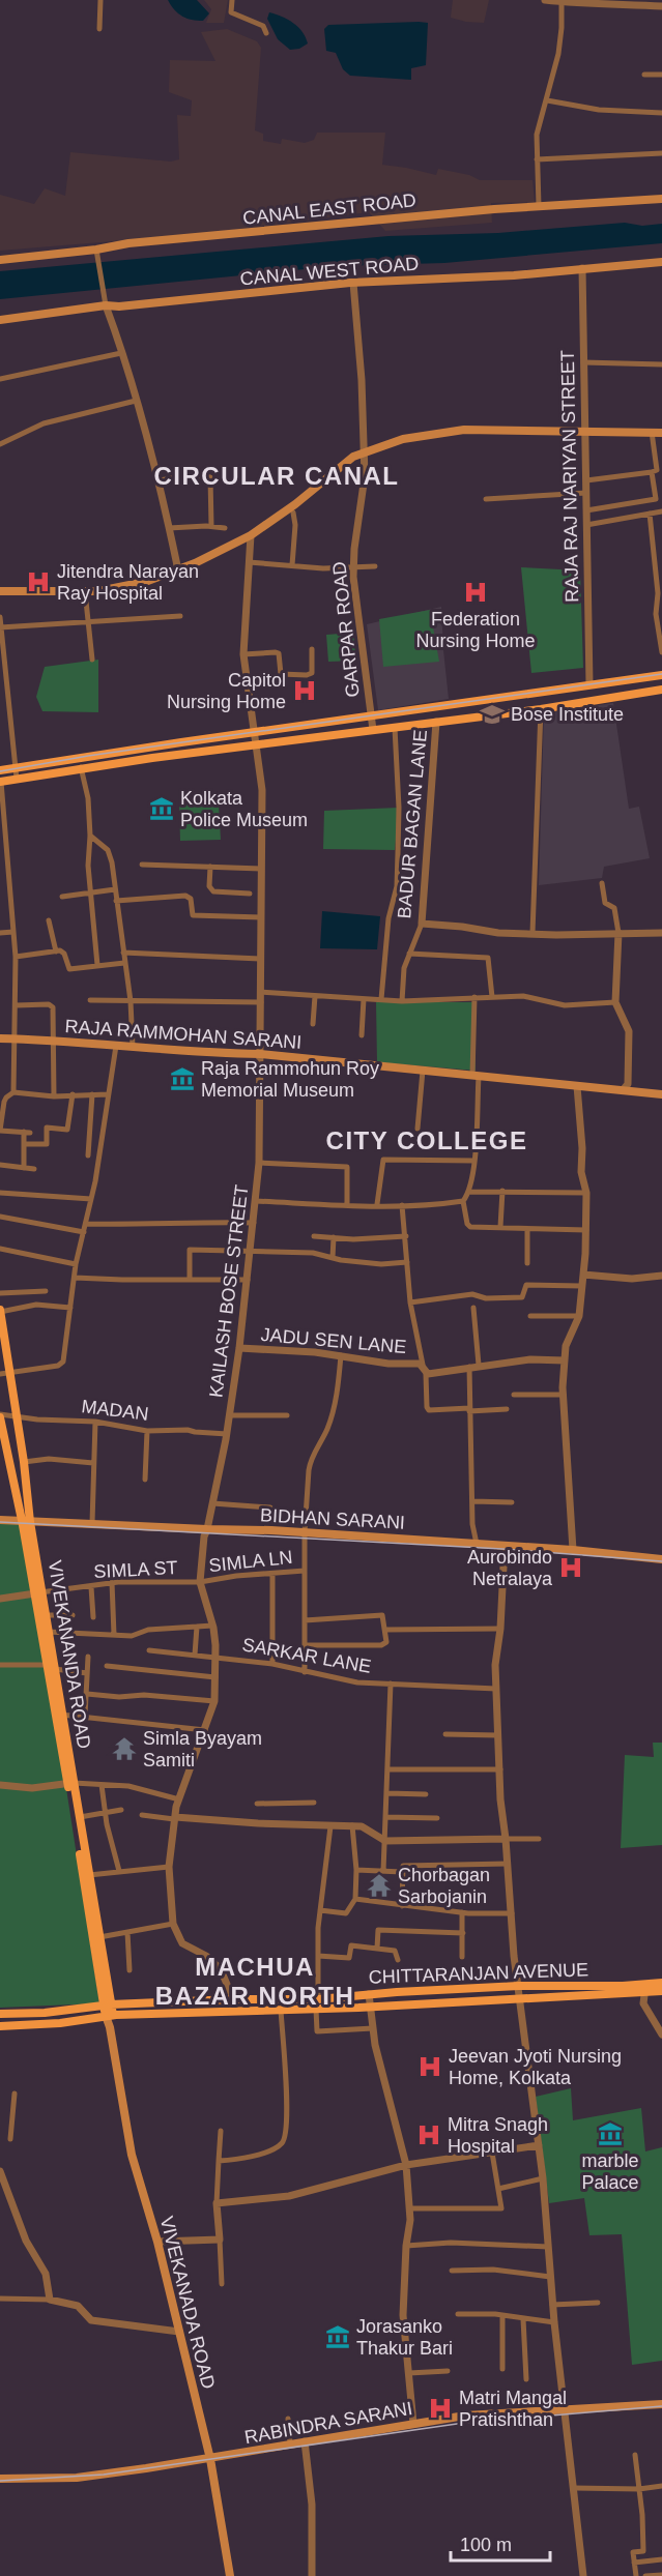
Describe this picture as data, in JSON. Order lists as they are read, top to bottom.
{
  "streets": {
    "main road": [
      "CANAL EAST ROAD",
      "CANAL WEST ROAD",
      "RAJA RAMMOHAN SARANI",
      "BIDHAN SARANI",
      "VIVEKANANDA ROAD",
      "CHITTARANJAN AVENUE",
      "VIVEKANADA ROAD",
      "RABINDRA SARANI"
    ],
    "street": [
      "RAJA RAJ NARIYAN STREET",
      "GARPAR ROAD",
      "BADUR BAGAN LANE",
      "KAILASH BOSE STREET",
      "JADU SEN LANE",
      "MADAN",
      "SIMLA LN",
      "SIMLA ST",
      "SARKAR LANE"
    ]
  },
  "crossings": [
    ["CANAL WEST ROAD", "RAJA RAJ NARIYAN STREET"],
    ["CANAL WEST ROAD", "GARPAR ROAD"],
    ["RAJA RAMMOHAN SARANI", "KAILASH BOSE STREET"],
    ["KAILASH BOSE STREET", "JADU SEN LANE"],
    ["KAILASH BOSE STREET", "MADAN"],
    ["KAILASH BOSE STREET", "BIDHAN SARANI"],
    ["KAILASH BOSE STREET", "SIMLA LN"],
    ["KAILASH BOSE STREET", "SIMLA ST"],
    ["MADAN", "VIVEKANANDA ROAD"],
    ["BIDHAN SARANI", "VIVEKANANDA ROAD"],
    ["SIMLA LN", "SIMLA ST"],
    ["SIMLA ST", "VIVEKANANDA ROAD"],
    ["VIVEKANANDA ROAD", "CHITTARANJAN AVENUE"],
    ["VIVEKANADA ROAD", "RABINDRA SARANI"]
  ],
  "districts": ["CIRCULAR CANAL", "CITY COLLEGE", "MACHUA BAZAR NORTH"],
  "places": {
    "hospital": [
      "Jitendra Narayan Ray Hospital",
      "Federation Nursing Home",
      "Capitol Nursing Home",
      "Aurobindo Netralaya",
      "Jeevan Jyoti Nursing Home, Kolkata",
      "Mitra Snagh Hospital",
      "Matri Mangal Pratishthan"
    ],
    "school or university": ["Bose Institute"],
    "museum": [
      "Kolkata Police Museum",
      "Raja Rammohun Roy Memorial Museum",
      "marble Palace",
      "Jorasanko Thakur Bari"
    ],
    "temple": ["Simla Byayam Samiti", "Chorbagan Sarbojanin"]
  },
  "scale_bar": "100 m"
}
